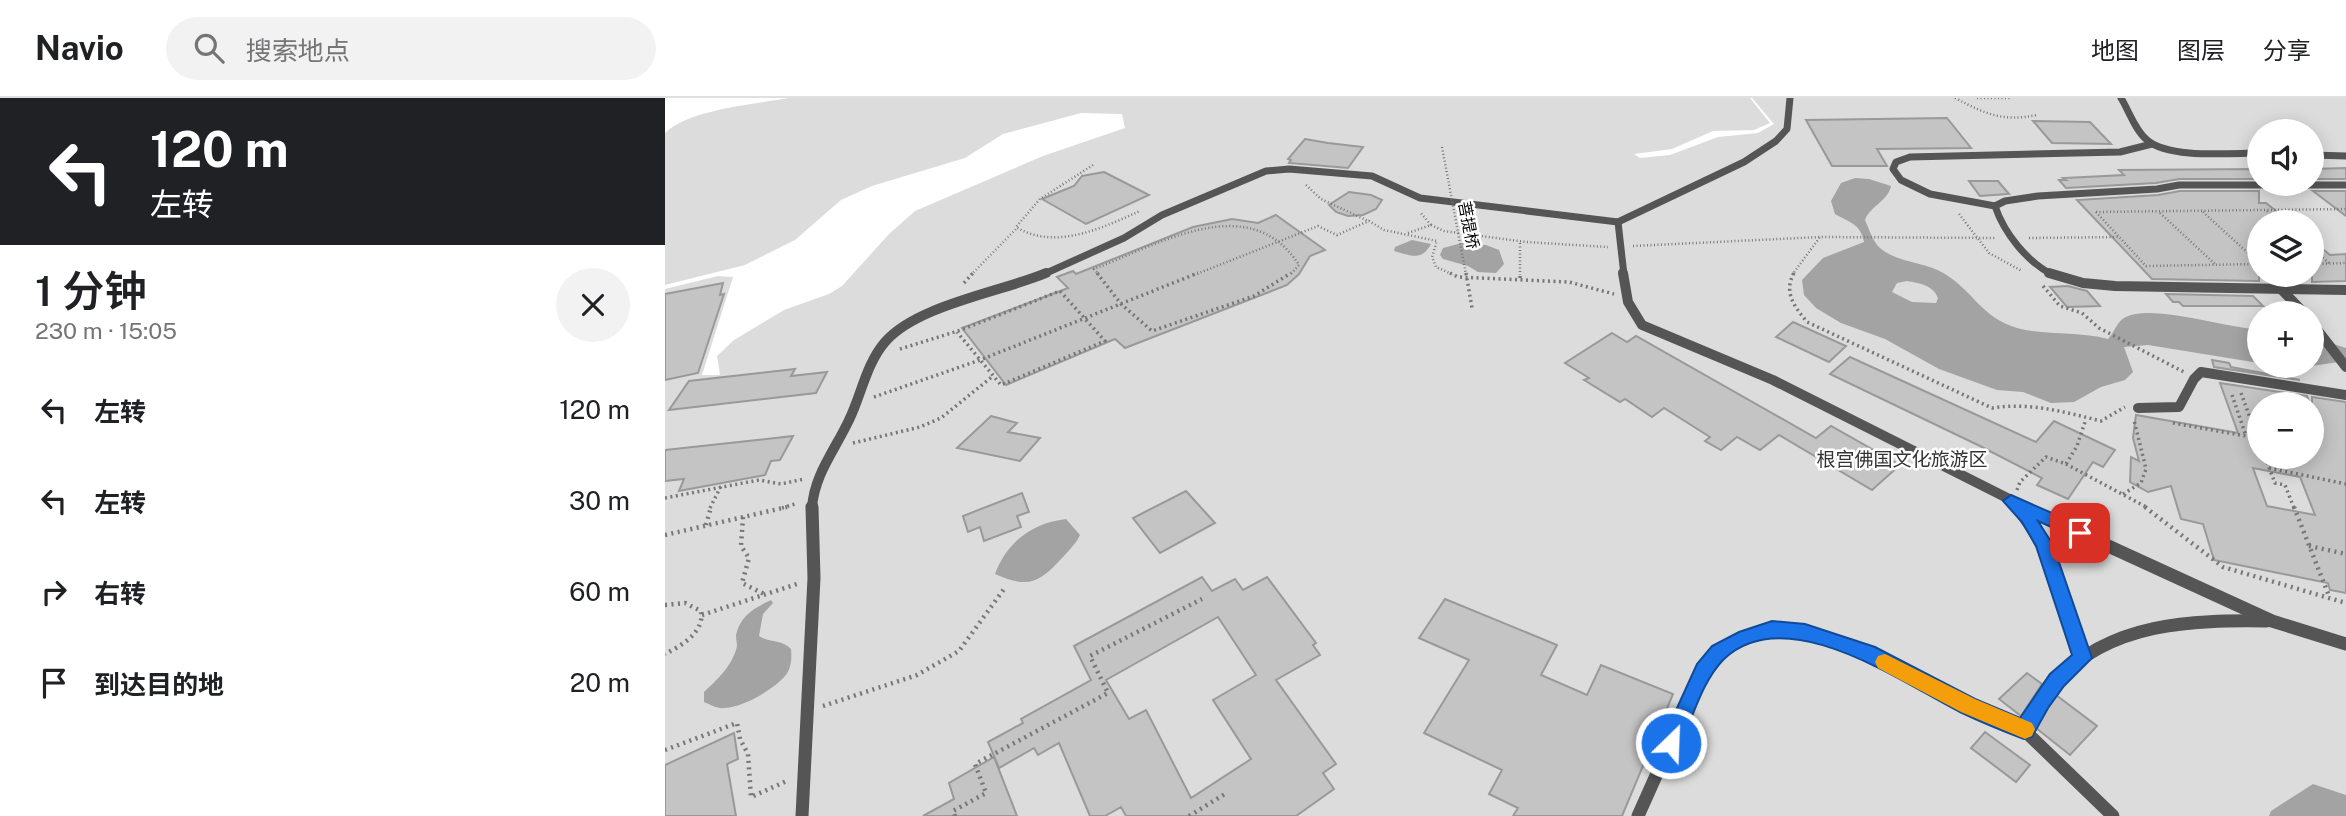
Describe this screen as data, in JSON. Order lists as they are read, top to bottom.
{
  "streets": {
    "path": ["菩提桥"]
  },
  "parks": ["根宫佛国文化旅游区"],
  "page": {
    "header": "Navio",
    "search": "搜索地点",
    "nav": ["地图", "图层", "分享"],
    "turn": ["120 m", "左转"],
    "map_buttons": ["+", "−"],
    "heading": ["1 分钟", "230 m · 15:05"],
    "list": [
      {
        "name": "左转",
        "value": "120 m"
      },
      {
        "name": "左转",
        "value": "30 m"
      },
      {
        "name": "右转",
        "value": "60 m"
      },
      {
        "name": "到达目的地",
        "value": "20 m"
      }
    ]
  }
}
